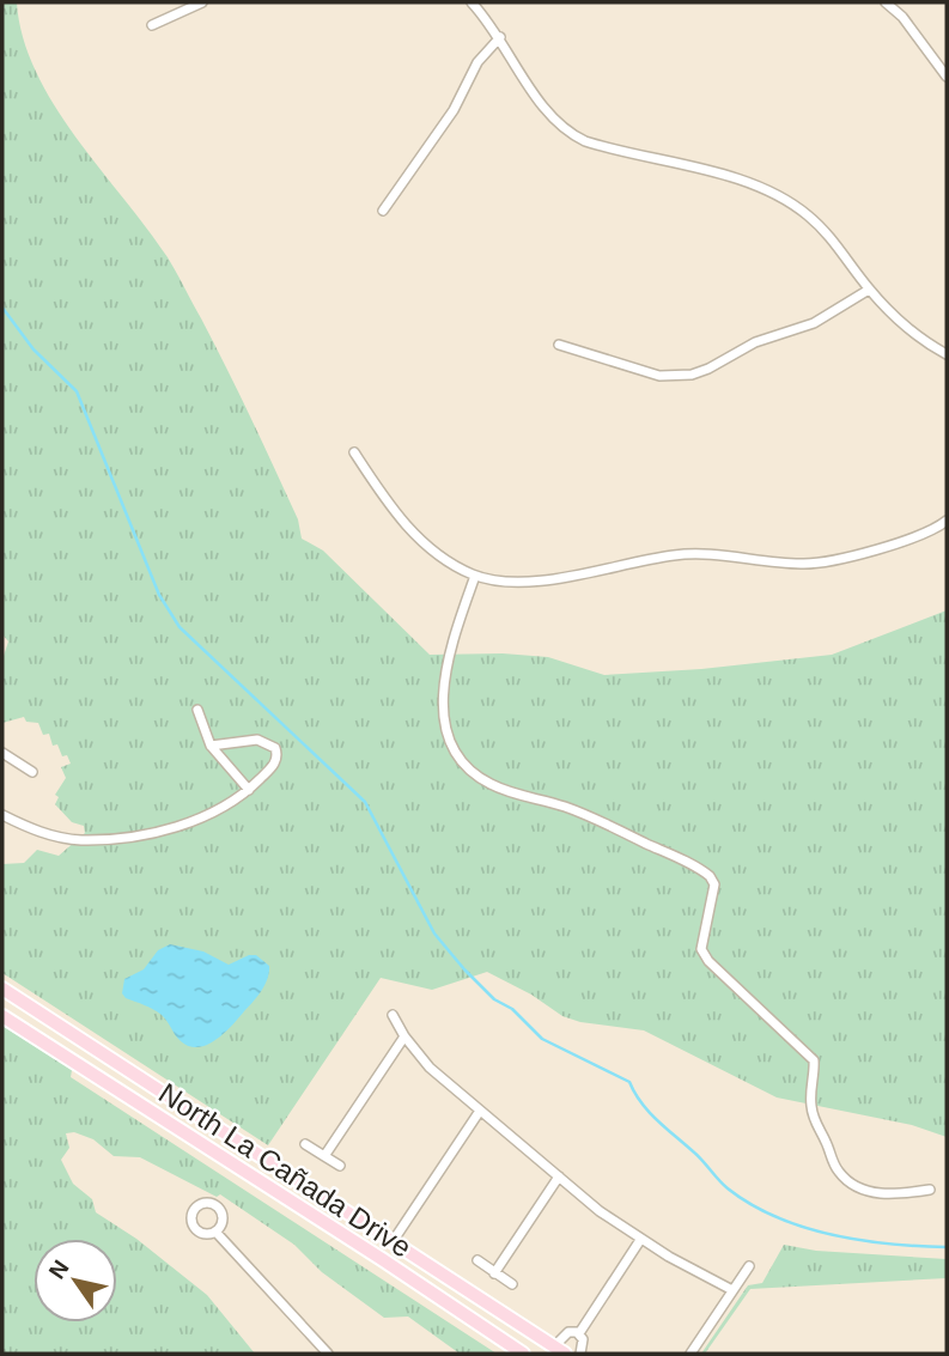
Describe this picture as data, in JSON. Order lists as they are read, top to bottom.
{
  "streets": {
    "main road": ["North La Cañada Drive"]
  },
  "north": "top left"
}
